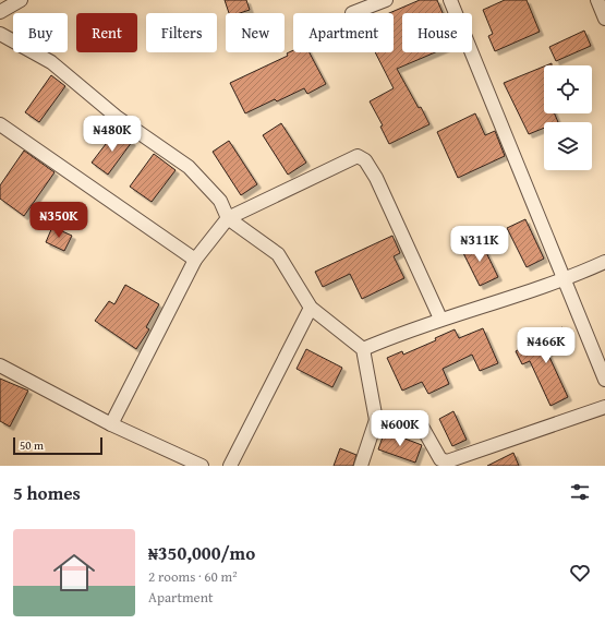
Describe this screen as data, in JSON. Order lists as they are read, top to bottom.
{
  "scale_bar": "50 m",
  "page": {
    "chip": [
      "Buy",
      "Rent",
      "Filters",
      "New",
      "Apartment",
      "House"
    ],
    "price": [
      "₦480K",
      "₦350K",
      "₦311K",
      "₦466K",
      "₦600K"
    ],
    "scale": "50 m",
    "heading": "5 homes",
    "list": [
      {
        "name": "₦350,000/mo",
        "note": "2 rooms · 60 m² · Apartment"
      }
    ]
  }
}
